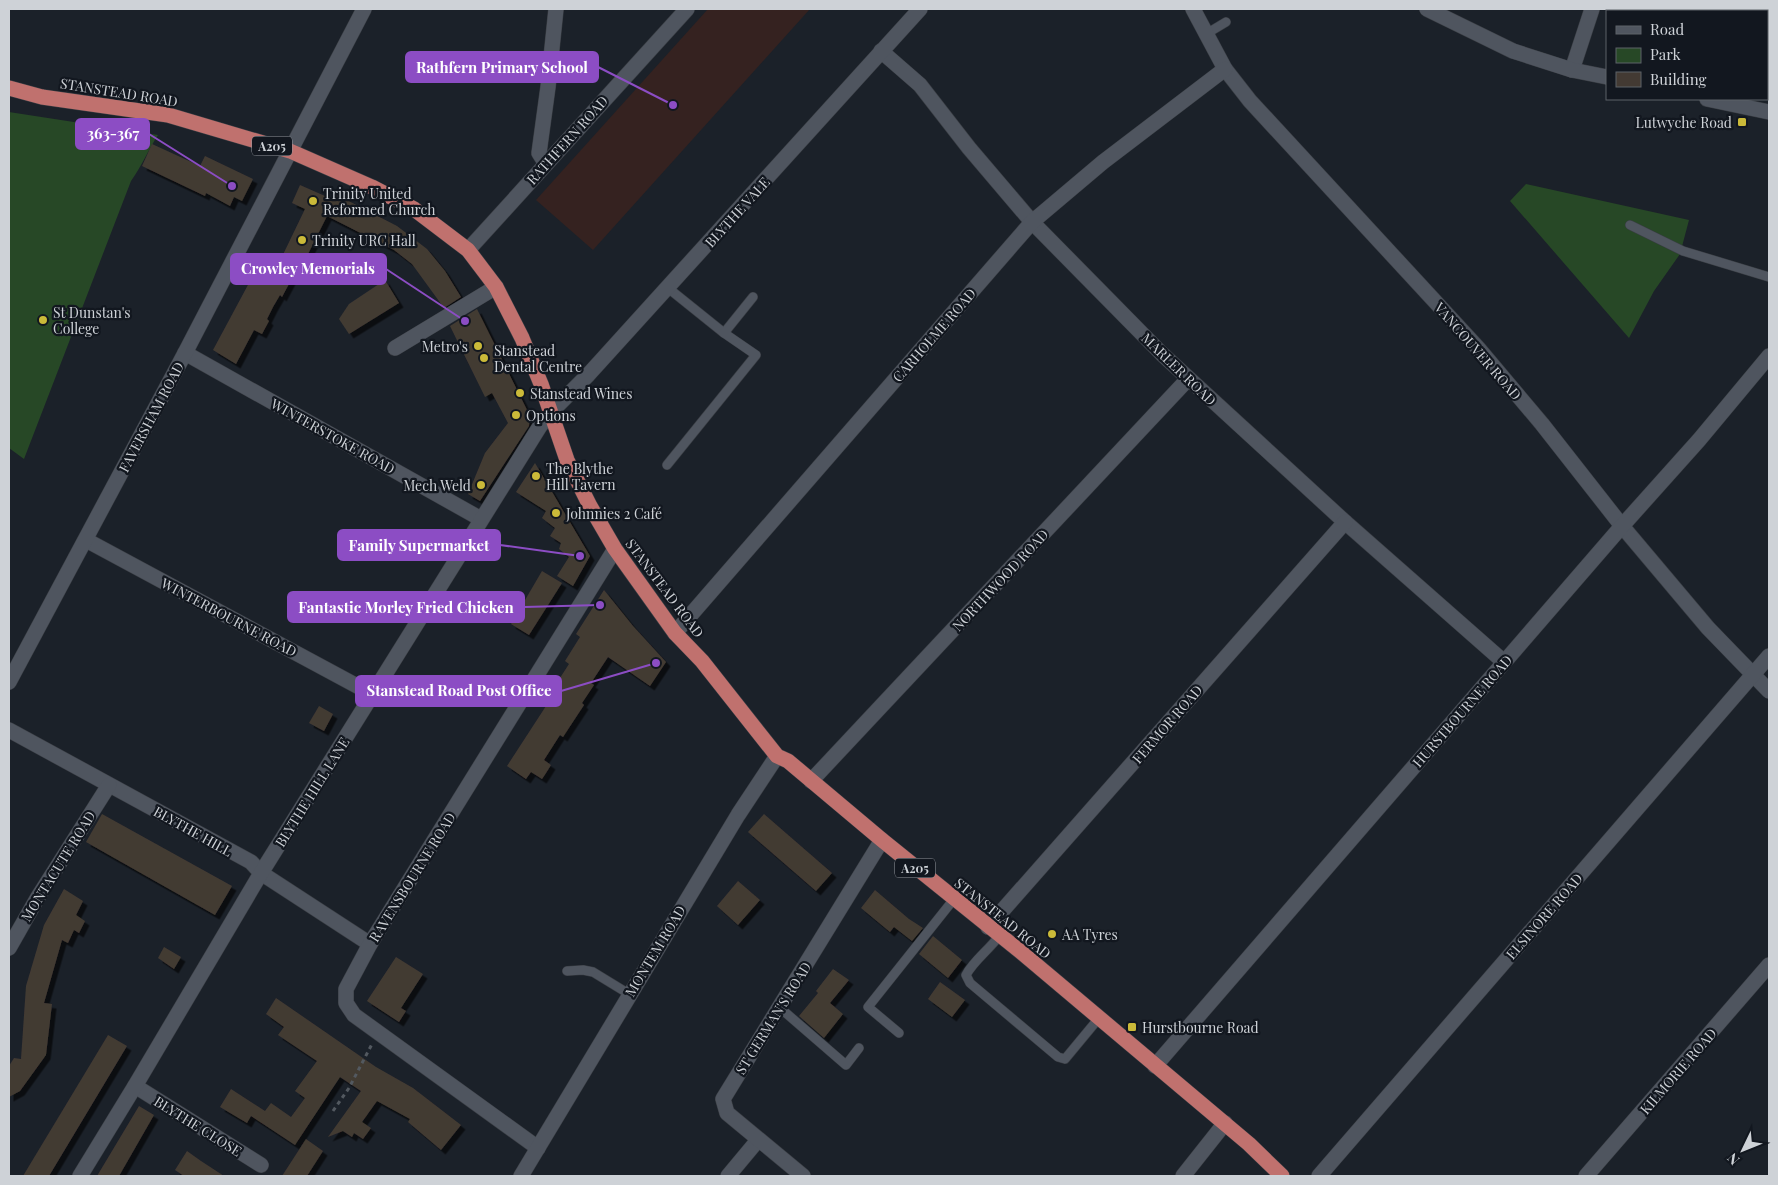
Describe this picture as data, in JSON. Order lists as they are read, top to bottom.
{
  "streets": {
    "highway": ["STANSTEAD ROAD", "A205"],
    "street": [
      "RATHFERN ROAD",
      "BLYTHE VALE",
      "CARHOLME ROAD",
      "VANCOUVER ROAD",
      "MARLER ROAD",
      "FAVERSHAM ROAD",
      "WINTERSTOKE ROAD",
      "NORTHWOOD ROAD",
      "WINTERBOURNE ROAD",
      "HURSTBOURNE ROAD",
      "FERMOR ROAD",
      "BLYTHE HILL LANE",
      "BLYTHE HILL",
      "MONTACUTE ROAD",
      "RAVENSBOURNE ROAD",
      "ELSINORE ROAD",
      "MONTEM ROAD",
      "ST GERMAN'S ROAD",
      "KILMORIE ROAD",
      "BLYTHE CLOSE"
    ]
  },
  "crossings": [
    ["STANSTEAD ROAD", "RATHFERN ROAD"],
    ["STANSTEAD ROAD", "BLYTHE VALE"],
    ["STANSTEAD ROAD", "CARHOLME ROAD"],
    ["STANSTEAD ROAD", "FAVERSHAM ROAD"],
    ["STANSTEAD ROAD", "NORTHWOOD ROAD"],
    ["STANSTEAD ROAD", "HURSTBOURNE ROAD"],
    ["STANSTEAD ROAD", "FERMOR ROAD"],
    ["STANSTEAD ROAD", "BLYTHE HILL LANE"],
    ["STANSTEAD ROAD", "RAVENSBOURNE ROAD"],
    ["STANSTEAD ROAD", "MONTEM ROAD"],
    ["STANSTEAD ROAD", "ST GERMAN'S ROAD"],
    ["BLYTHE VALE", "MARLER ROAD"],
    ["BLYTHE VALE", "BLYTHE HILL LANE"],
    ["CARHOLME ROAD", "VANCOUVER ROAD"],
    ["CARHOLME ROAD", "MARLER ROAD"],
    ["VANCOUVER ROAD", "HURSTBOURNE ROAD"],
    ["VANCOUVER ROAD", "ELSINORE ROAD"],
    ["MARLER ROAD", "NORTHWOOD ROAD"],
    ["MARLER ROAD", "HURSTBOURNE ROAD"],
    ["MARLER ROAD", "FERMOR ROAD"],
    ["FAVERSHAM ROAD", "WINTERSTOKE ROAD"],
    ["FAVERSHAM ROAD", "WINTERBOURNE ROAD"],
    ["WINTERSTOKE ROAD", "BLYTHE HILL LANE"],
    ["WINTERBOURNE ROAD", "BLYTHE HILL LANE"],
    ["BLYTHE HILL LANE", "BLYTHE HILL"],
    ["BLYTHE HILL LANE", "BLYTHE CLOSE"],
    ["BLYTHE HILL", "MONTACUTE ROAD"],
    ["BLYTHE HILL", "RAVENSBOURNE ROAD"],
    ["RAVENSBOURNE ROAD", "MONTEM ROAD"]
  ],
  "places": {
    "other": [
      "Rathfern Primary School",
      "363-367",
      "Trinity United Reformed Church",
      "Trinity URC Hall",
      "St Dunstan's College",
      "Crowley Memorials",
      "Metro's",
      "Stanstead Dental Centre",
      "Stanstead Wines",
      "Options",
      "The Blythe Hill Tavern",
      "Mech Weld",
      "Johnnies 2 Café",
      "Family Supermarket",
      "Fantastic Morley Fried Chicken",
      "Stanstead Road Post Office",
      "AA Tyres"
    ],
    "transit": ["Lutwyche Road", "Hurstbourne Road"]
  },
  "legend": ["Road", "Park", "Building"],
  "north": "bottom left"
}
